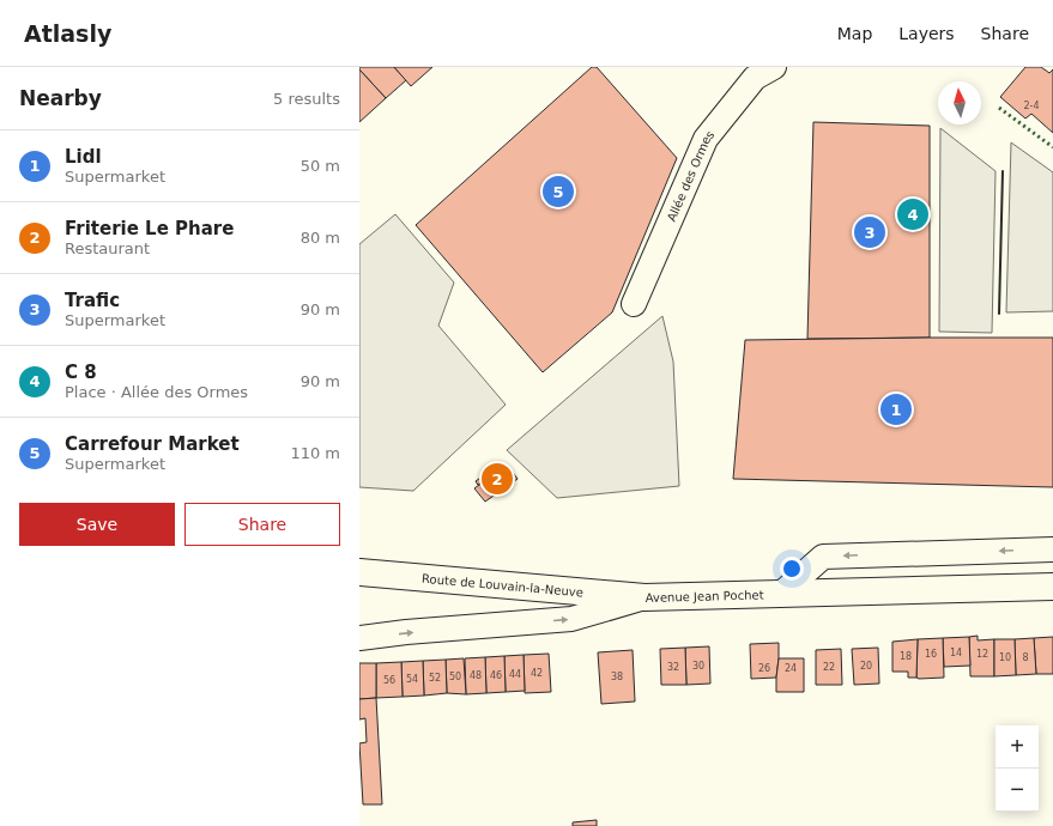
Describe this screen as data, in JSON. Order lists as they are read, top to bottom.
{
  "streets": {
    "main road": ["Route de Louvain-la-Neuve", "Avenue Jean Pochet"],
    "street": ["Allée des Ormes"]
  },
  "crossings": [
    ["Route de Louvain-la-Neuve", "Avenue Jean Pochet"]
  ],
  "one_way": ["Avenue Jean Pochet"],
  "house_numbers": [
    "2-4",
    "14",
    "16",
    "12",
    "18",
    "10",
    "8",
    "30",
    "20",
    "32",
    "22",
    "26",
    "24",
    "42",
    "44",
    "48",
    "46",
    "50",
    "38",
    "52",
    "54",
    "56"
  ],
  "north": "top",
  "page": {
    "header": "Atlasly",
    "nav": ["Map", "Layers", "Share"],
    "heading": ["Nearby", "5 results"],
    "list": [
      {
        "mark": "1",
        "name": "Lidl",
        "note": "Supermarket",
        "value": "50 m"
      },
      {
        "mark": "2",
        "name": "Friterie Le Phare",
        "note": "Restaurant",
        "value": "80 m"
      },
      {
        "mark": "3",
        "name": "Trafic",
        "note": "Supermarket",
        "value": "90 m"
      },
      {
        "mark": "4",
        "name": "C 8",
        "note": "Place · Allée des Ormes",
        "value": "90 m"
      },
      {
        "mark": "5",
        "name": "Carrefour Market",
        "note": "Supermarket",
        "value": "110 m"
      }
    ],
    "pins": [
      "5",
      "4",
      "3",
      "1",
      "2"
    ],
    "buttons": ["Save", "Share"],
    "map_buttons": ["+", "−"]
  }
}
